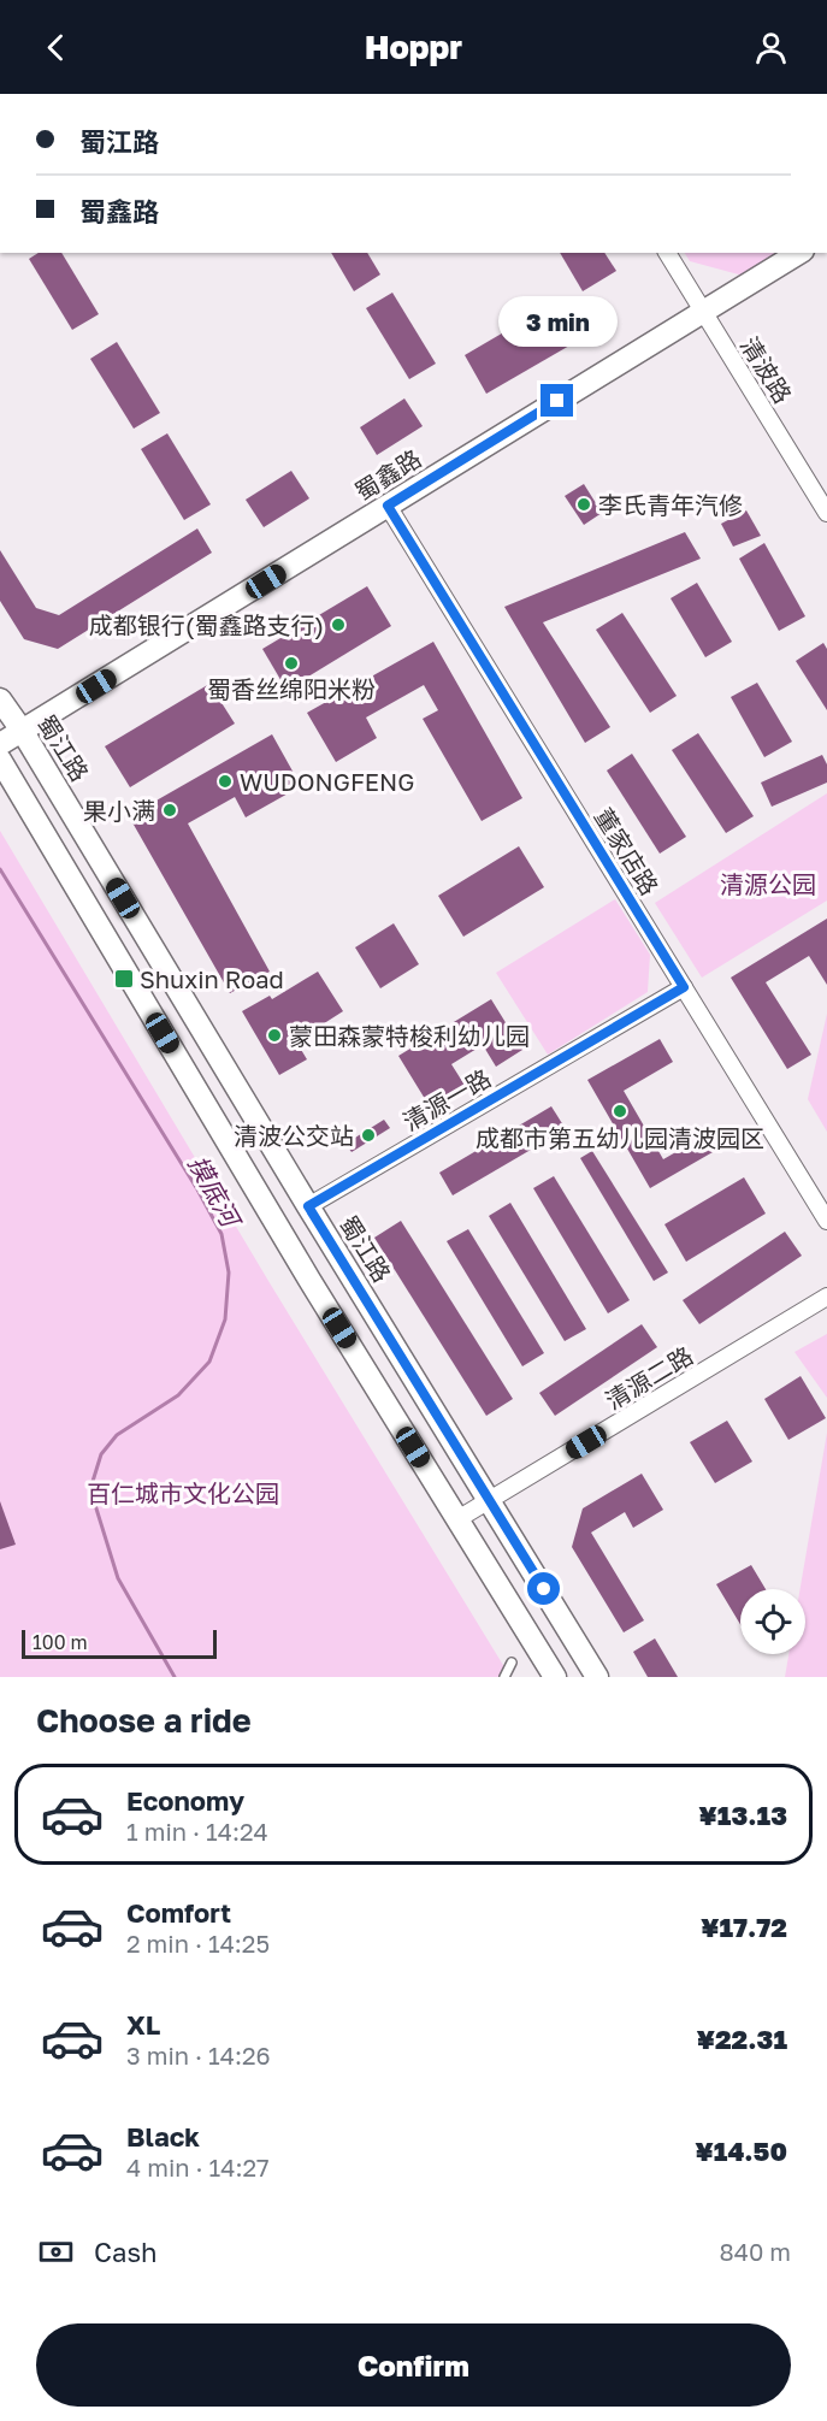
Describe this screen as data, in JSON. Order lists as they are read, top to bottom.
{
  "streets": {
    "street": [
      "清波路",
      "蜀鑫路",
      "蜀江路",
      "董家店路",
      "清源一路",
      "清源二路"
    ]
  },
  "crossings": [
    ["清波路", "蜀鑫路"],
    ["蜀鑫路", "蜀江路"],
    ["蜀鑫路", "董家店路"],
    ["蜀江路", "清源一路"],
    ["蜀江路", "清源二路"],
    ["董家店路", "清源一路"]
  ],
  "water": ["摸底河"],
  "parks": ["清源公园", "百仁城市文化公园"],
  "places": {
    "other": [
      "李氏青年汽修",
      "成都银行(蜀鑫路支行)",
      "蜀香丝绵阳米粉",
      "WUDONGFENG",
      "果小满",
      "蒙田森蒙特梭利幼儿园",
      "成都市第五幼儿园清波园区",
      "清波公交站"
    ],
    "transit": ["Shuxin Road"]
  },
  "scale_bar": "100 m",
  "page": {
    "header": "Hoppr",
    "banner": ["蜀江路", "蜀鑫路"],
    "bubble": "3 min",
    "scale": "100 m",
    "heading": "Choose a ride",
    "list": [
      {
        "name": "Economy",
        "note": "1 min · 14:24",
        "value": "¥13.13"
      },
      {
        "name": "Comfort",
        "note": "2 min · 14:25",
        "value": "¥17.72"
      },
      {
        "name": "XL",
        "note": "3 min · 14:26",
        "value": "¥22.31"
      },
      {
        "name": "Black",
        "note": "4 min · 14:27",
        "value": "¥14.50"
      }
    ],
    "pay": ["Cash", "840 m"],
    "buttons": "Confirm"
  }
}
